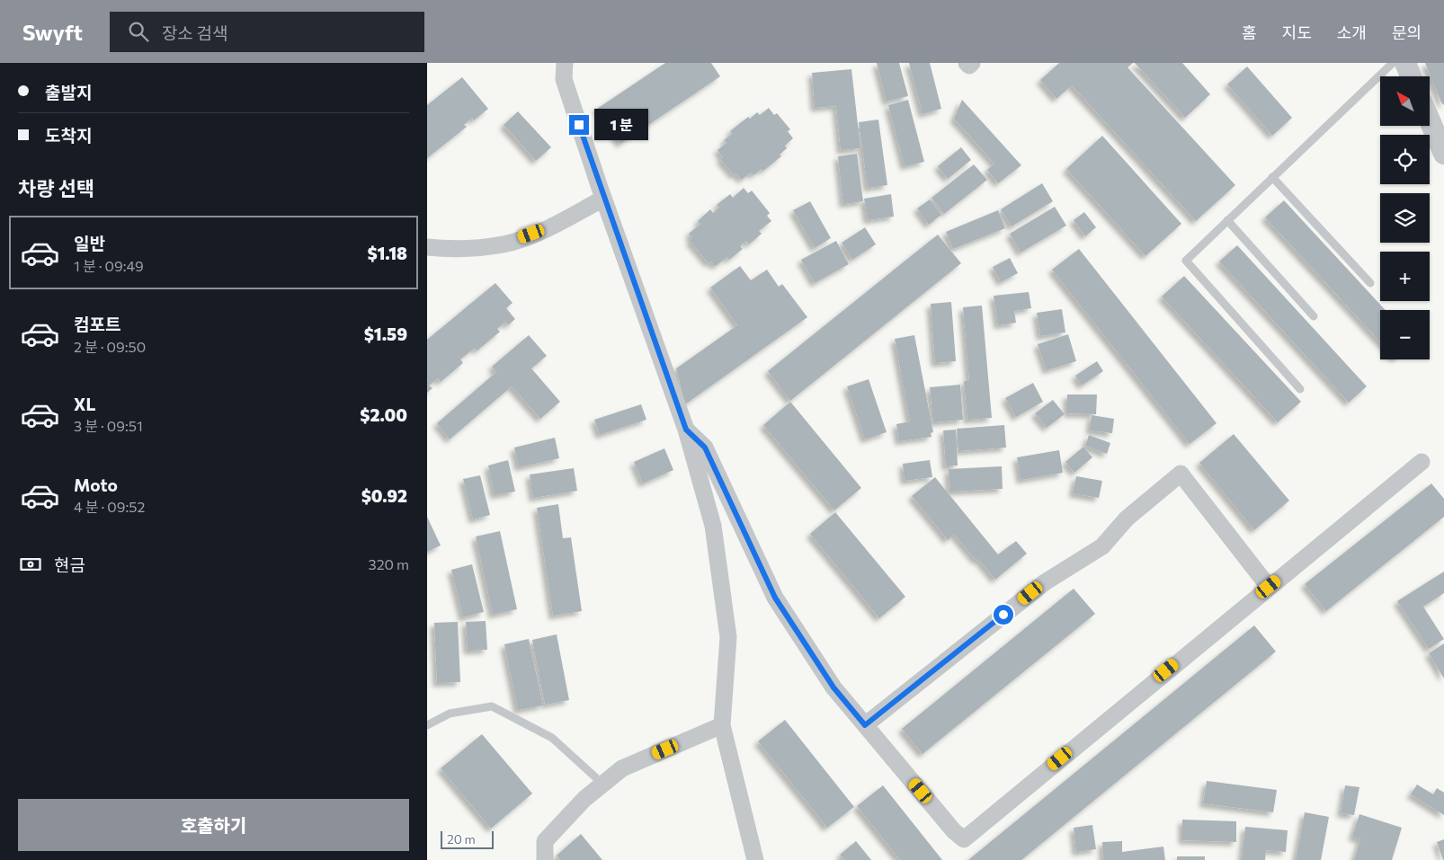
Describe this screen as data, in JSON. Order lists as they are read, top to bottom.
{
  "scale_bar": "20 m",
  "north": "top left",
  "page": {
    "header": "Swyft",
    "search": "장소 검색",
    "nav": [
      "홈",
      "지도",
      "소개",
      "문의"
    ],
    "banner": ["출발지", "도착지"],
    "map_buttons": ["+", "−"],
    "bubble": "1 분",
    "heading": "차량 선택",
    "list": [
      {
        "name": "일반",
        "note": "1 분 · 09:49",
        "value": "$1.18"
      },
      {
        "name": "컴포트",
        "note": "2 분 · 09:50",
        "value": "$1.59"
      },
      {
        "name": "XL",
        "note": "3 분 · 09:51",
        "value": "$2.00"
      },
      {
        "name": "Moto",
        "note": "4 분 · 09:52",
        "value": "$0.92"
      }
    ],
    "pay": ["현금", "320 m"],
    "buttons": "호출하기",
    "scale": "20 m"
  }
}
